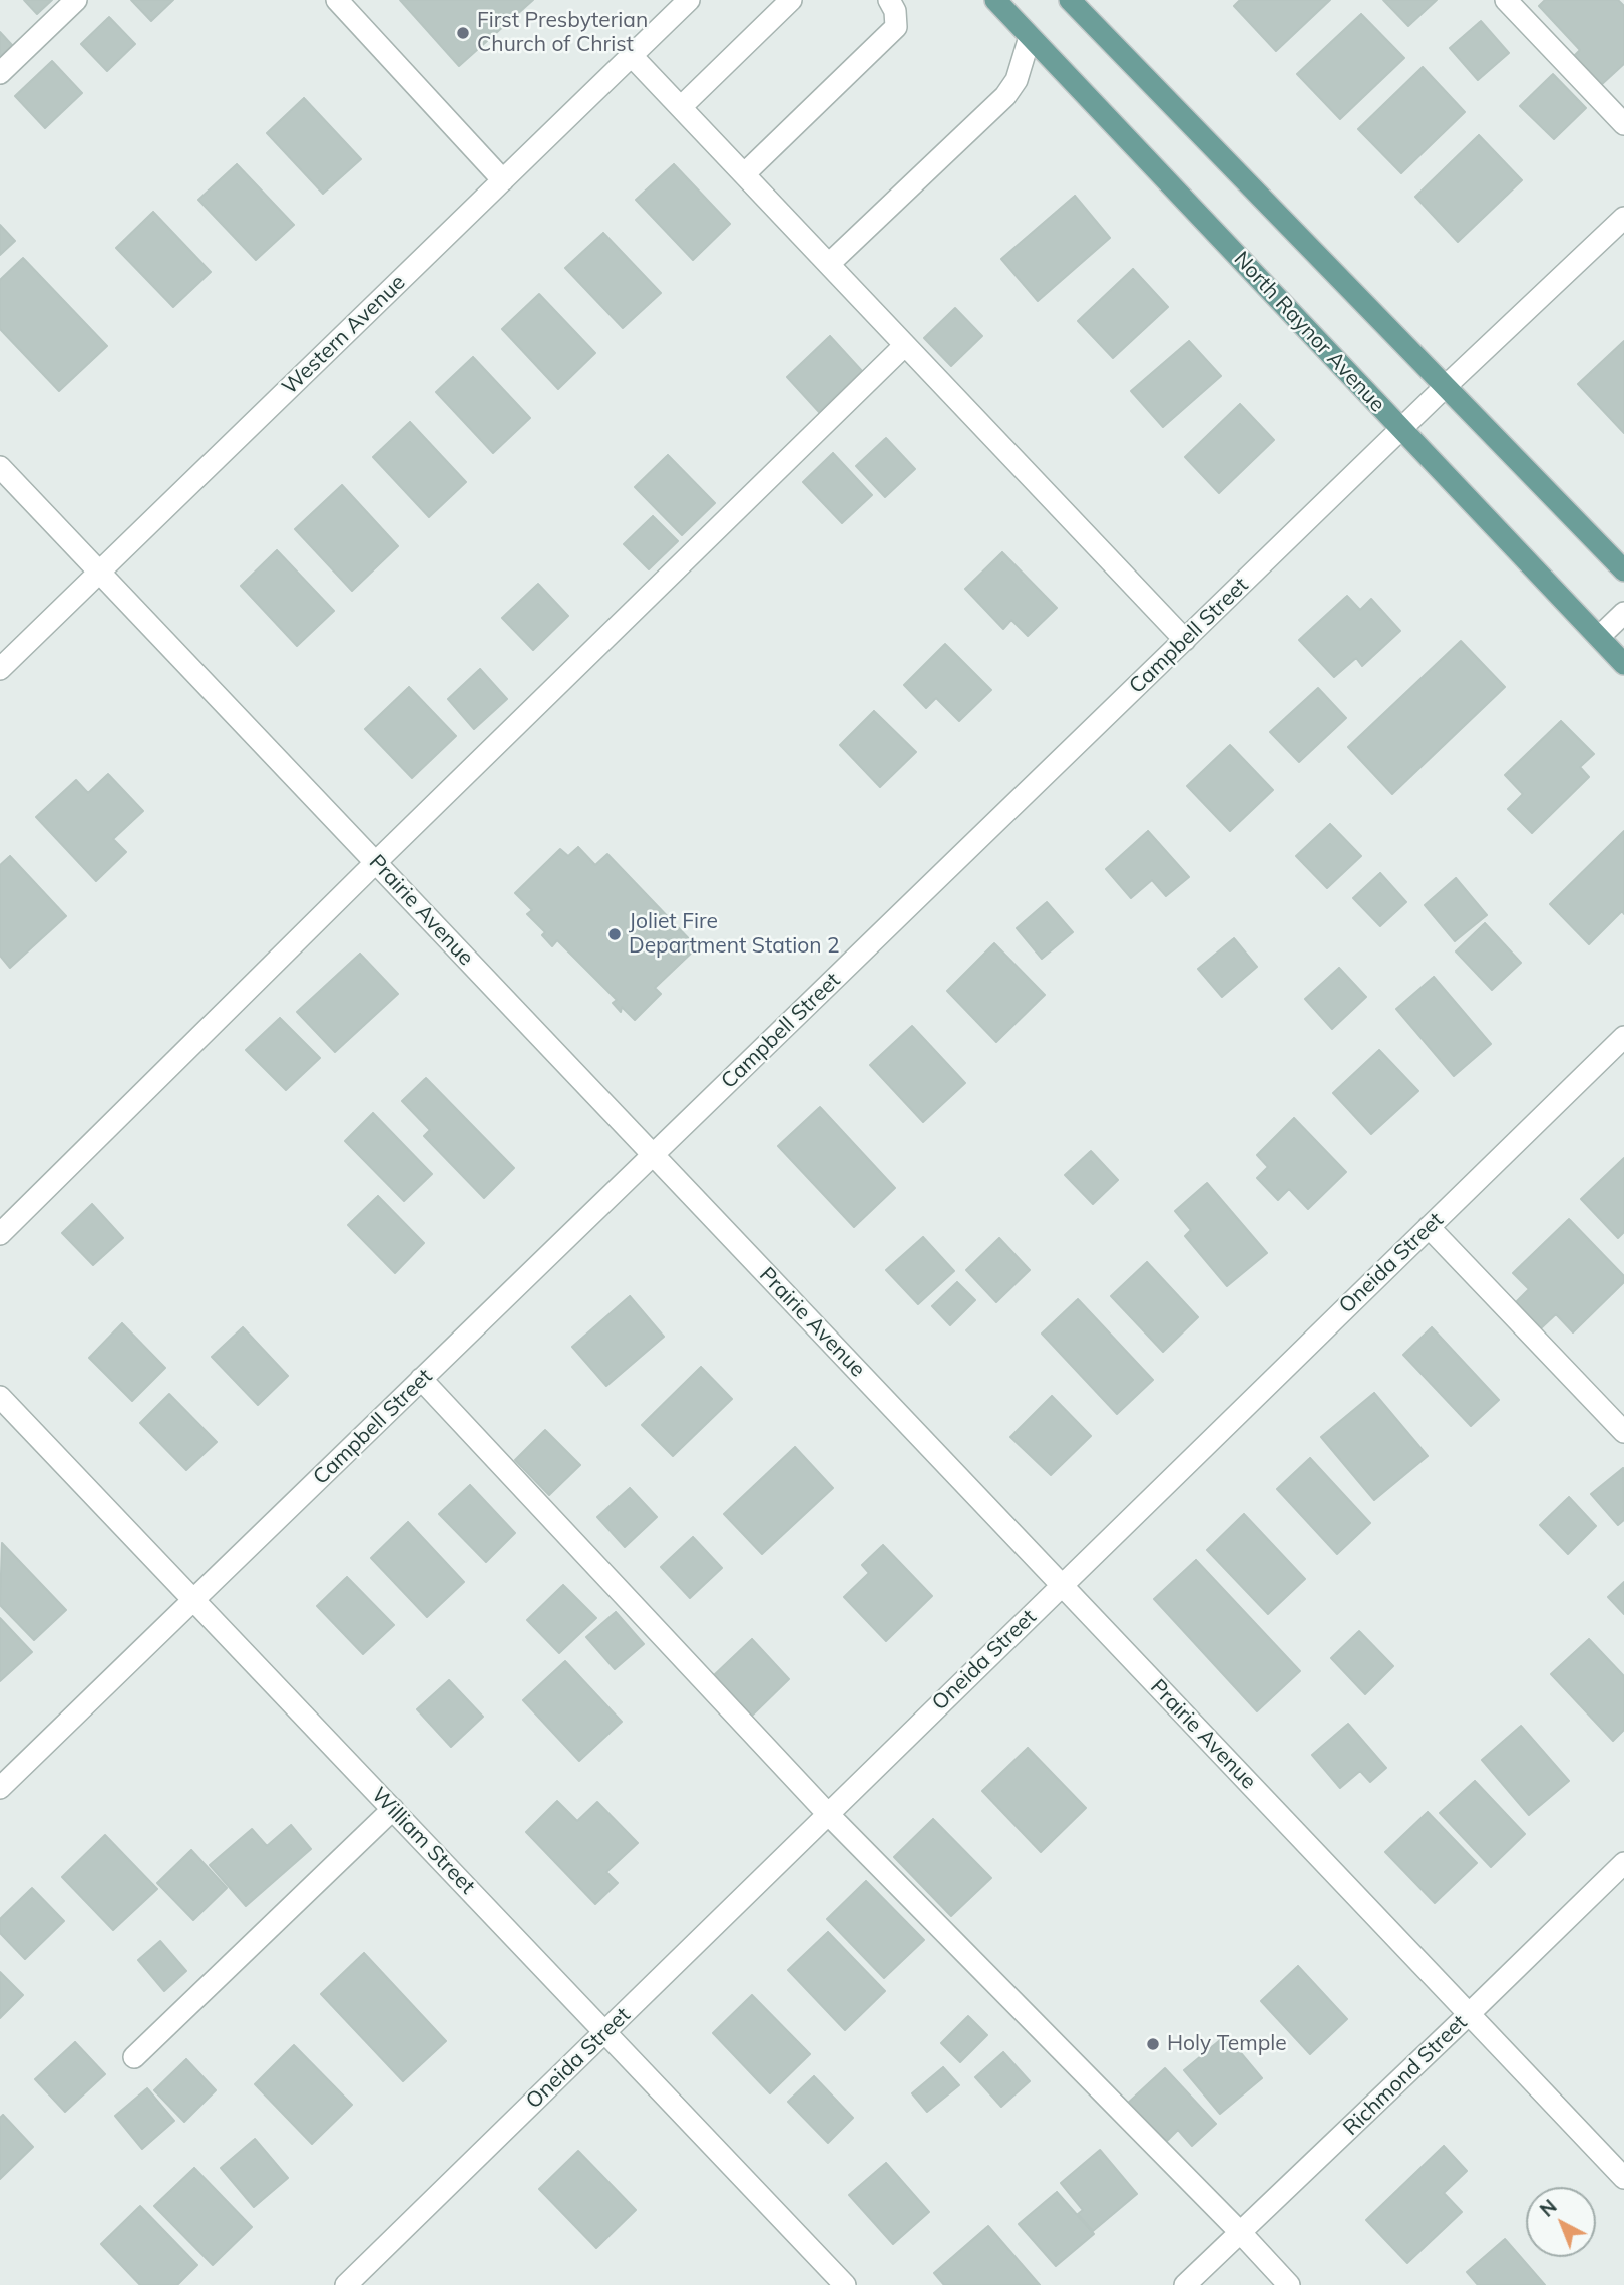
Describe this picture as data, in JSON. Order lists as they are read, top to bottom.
{
  "streets": {
    "main road": ["North Raynor Avenue"],
    "street": [
      "Western Avenue",
      "Campbell Street",
      "Prairie Avenue",
      "Oneida Street",
      "William Street",
      "Richmond Street"
    ]
  },
  "crossings": [
    ["North Raynor Avenue", "Campbell Street"],
    ["Western Avenue", "Prairie Avenue"],
    ["Campbell Street", "Prairie Avenue"],
    ["Campbell Street", "William Street"],
    ["Prairie Avenue", "Oneida Street"],
    ["Prairie Avenue", "Richmond Street"],
    ["Oneida Street", "William Street"]
  ],
  "places": ["First Presbyterian Church of Christ", "Joliet Fire Department Station 2", "Holy Temple"],
  "north": "top left"
}
